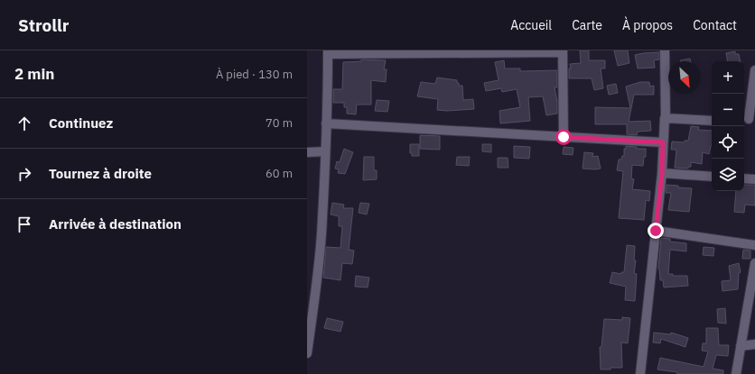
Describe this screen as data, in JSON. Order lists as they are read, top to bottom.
{
  "north": "bottom right",
  "page": {
    "header": "Strollr",
    "nav": [
      "Accueil",
      "Carte",
      "À propos",
      "Contact"
    ],
    "heading": ["2 min", "À pied · 130 m"],
    "map_buttons": ["+", "−"],
    "list": [
      ["Continuez", "70 m"],
      ["Tournez à droite", "60 m"],
      "Arrivée à destination"
    ]
  }
}
